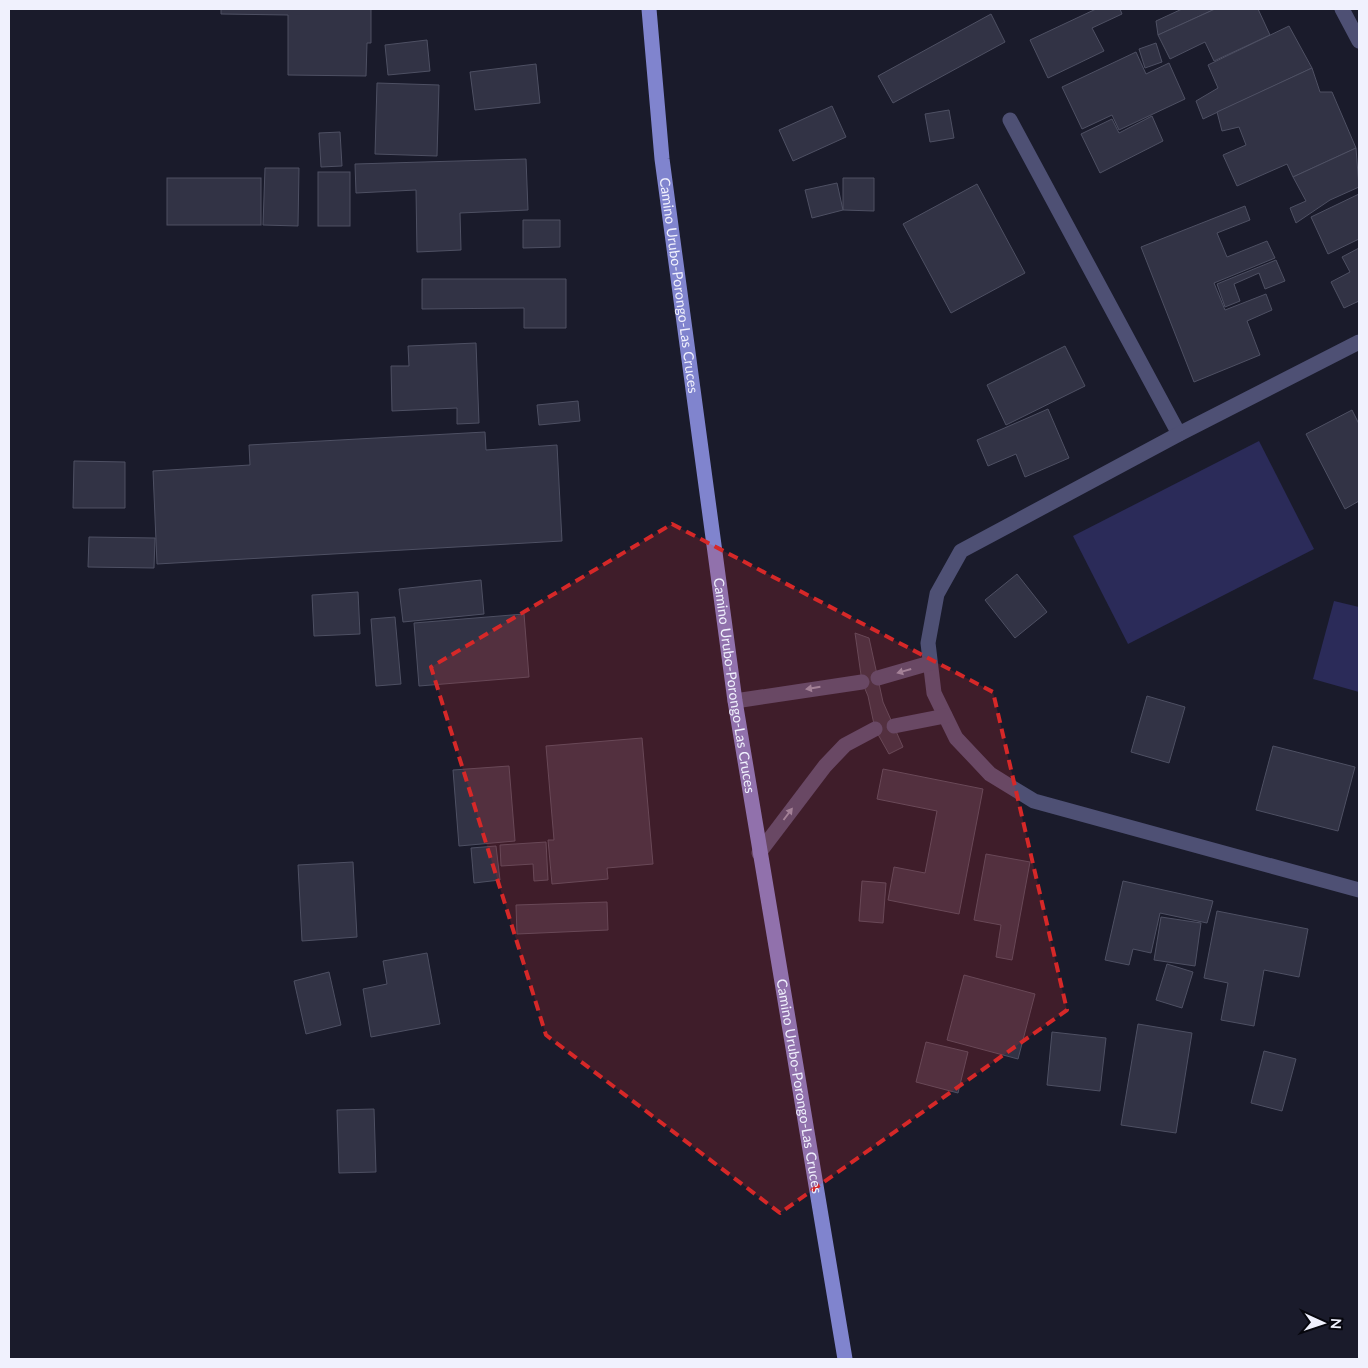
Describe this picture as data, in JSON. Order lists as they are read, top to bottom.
{
  "streets": {
    "main road": ["Camino Urubo-Porongo-Las Cruces"]
  },
  "north": "right"
}
